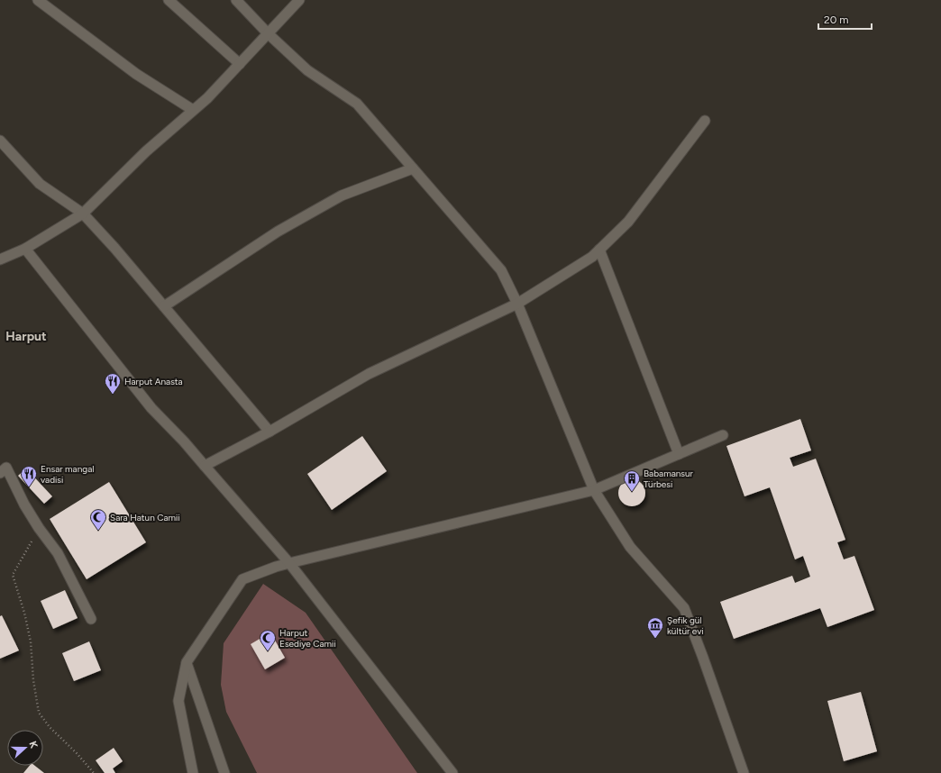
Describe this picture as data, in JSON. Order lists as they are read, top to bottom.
{
  "districts": ["Harput"],
  "places": {
    "restaurant": ["Harput Anasta", "Ensar mangal vadisi"],
    "building": ["Babamansur Türbesi"],
    "mosque": ["Sara Hatun Camii", "Harput Esediye Camii"],
    "museum": ["Şefik gül kültür evi"]
  },
  "scale_bar": "20 m",
  "north": "right"
}
